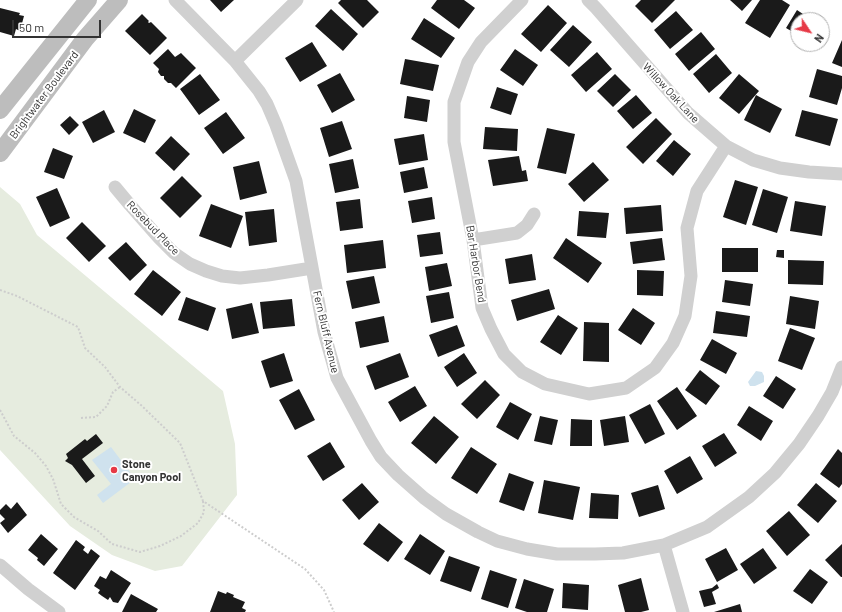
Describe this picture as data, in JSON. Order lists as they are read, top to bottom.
{
  "streets": {
    "street": [
      "Willow Oak Lane",
      "Brightwater Boulevard",
      "Rosebud Place",
      "Bar Harbor Bend",
      "Fern Bluff Avenue"
    ]
  },
  "crossings": [
    ["Willow Oak Lane", "Bar Harbor Bend"],
    ["Rosebud Place", "Fern Bluff Avenue"]
  ],
  "places": ["Stone Canyon Pool"],
  "scale_bar": "50 m",
  "north": "bottom right"
}
